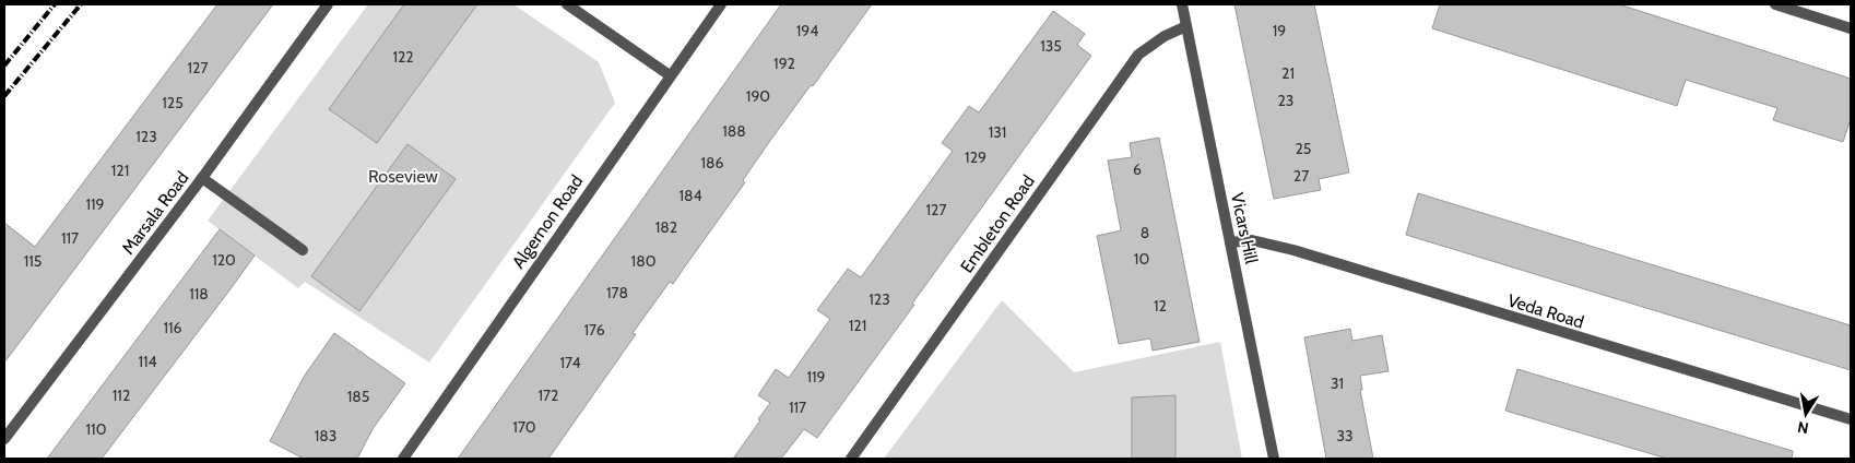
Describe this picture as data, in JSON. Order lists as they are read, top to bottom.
{
  "streets": {
    "street": [
      "Marsala Road",
      "Algernon Road",
      "Embleton Road",
      "Vicars Hill",
      "Veda Road"
    ]
  },
  "crossings": [
    ["Embleton Road", "Vicars Hill"],
    ["Vicars Hill", "Veda Road"]
  ],
  "parks": ["Roseview"],
  "house_numbers": [
    "194",
    "19",
    "135",
    "122",
    "192",
    "127",
    "21",
    "190",
    "23",
    "125",
    "188",
    "131",
    "123",
    "25",
    "129",
    "186",
    "6",
    "121",
    "27",
    "184",
    "119",
    "127",
    "182",
    "8",
    "117",
    "10",
    "120",
    "115",
    "180",
    "178",
    "118",
    "123",
    "12",
    "121",
    "116",
    "176",
    "114",
    "174",
    "119",
    "31",
    "112",
    "172",
    "185",
    "117",
    "170",
    "110",
    "183",
    "33"
  ],
  "north": "bottom"
}
